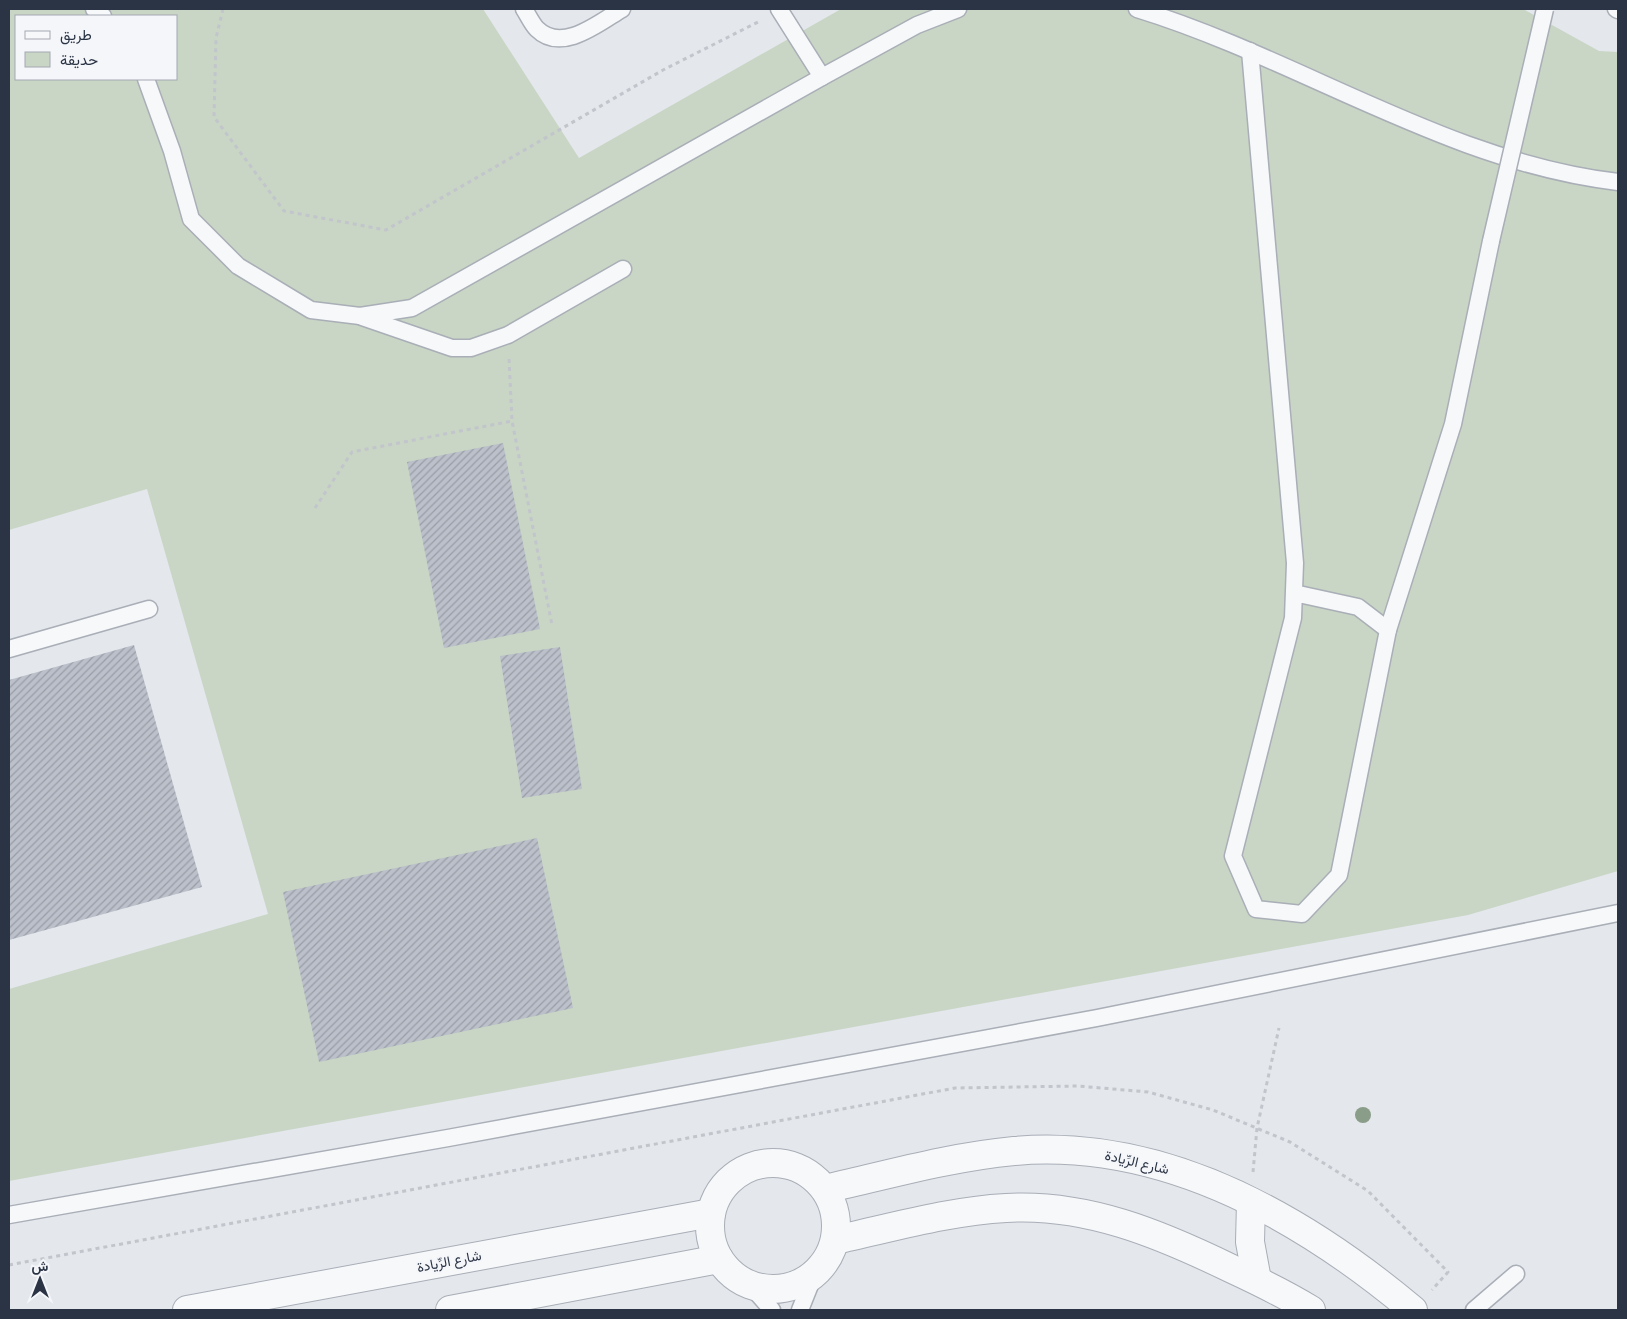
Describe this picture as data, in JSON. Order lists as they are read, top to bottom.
{
  "streets": {
    "street": ["شارع الرِّيادة"]
  },
  "legend": ["طريق", "حديقة"],
  "north": "top"
}
